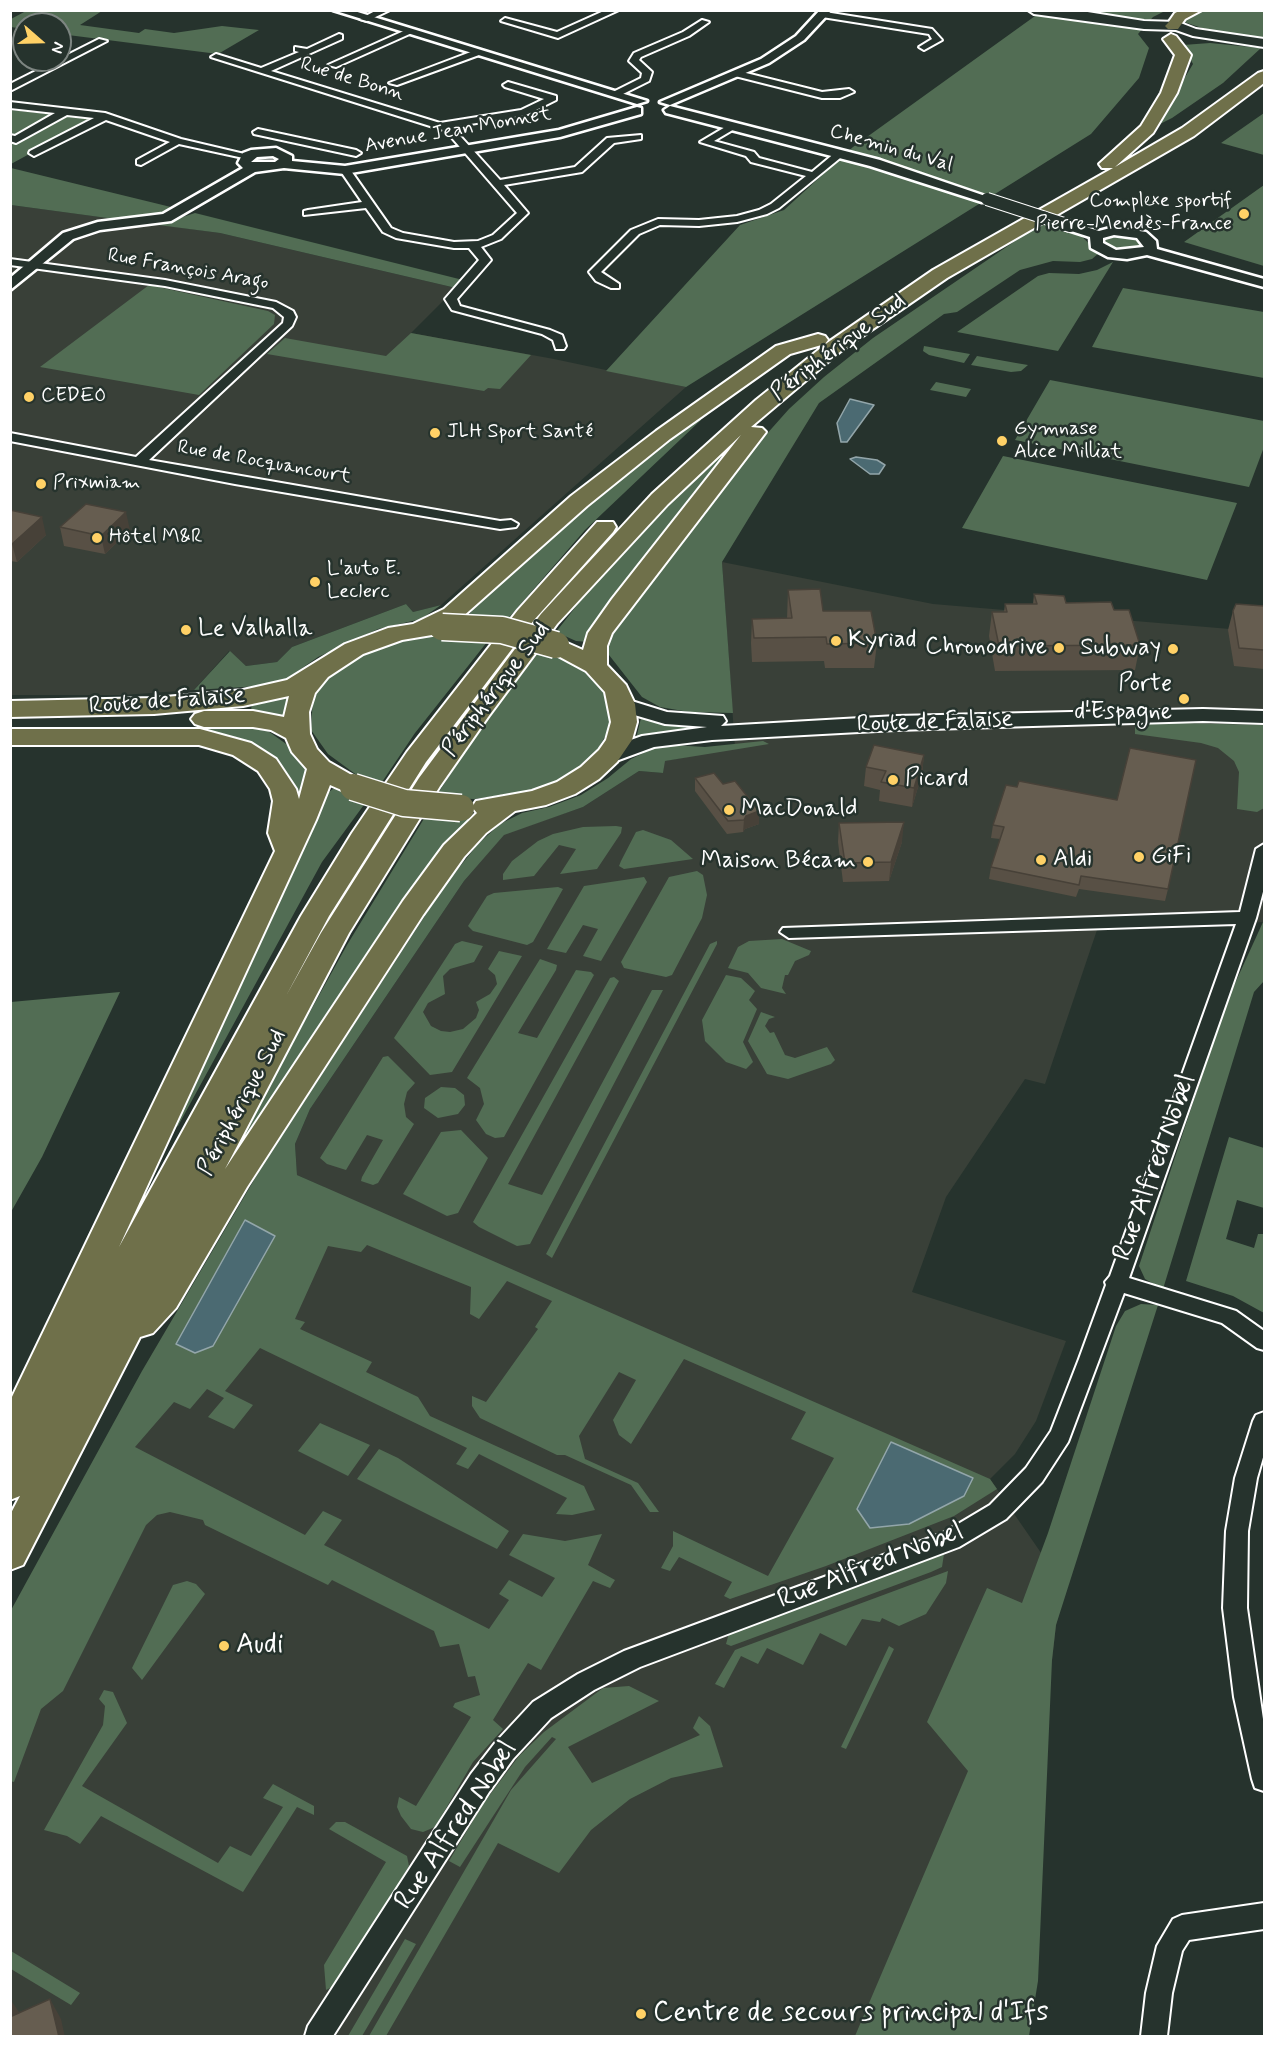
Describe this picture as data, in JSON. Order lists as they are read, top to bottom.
{
  "streets": {
    "highway": ["Périphérique Sud", "Route de Falaise"],
    "street": [
      "Rue de Bonn",
      "Avenue Jean Monnet",
      "Chemin du Val",
      "Rue François Arago",
      "Rue de Rocquancourt",
      "Rue Alfred Nobel"
    ]
  },
  "crossings": [
    ["Rue de Bonn", "Avenue Jean Monnet"],
    ["Avenue Jean Monnet", "Chemin du Val"],
    ["Rue François Arago", "Rue de Rocquancourt"]
  ],
  "places": [
    "Complexe sportif Pierre-Mendès-France",
    "CEDEO",
    "JLH Sport Santé",
    "Gymnase Alice Milliat",
    "Prixmiam",
    "Hôtel M&R",
    "L'auto E. Leclerc",
    "Le Valhalla",
    "Kyriad",
    "Chronodrive",
    "Subway",
    "Porte d'Espagne",
    "Picard",
    "MacDonald",
    "GiFi",
    "Aldi",
    "Maison Bécam",
    "Audi",
    "Centre de secours principal d'Ifs"
  ],
  "north": "right"
}
